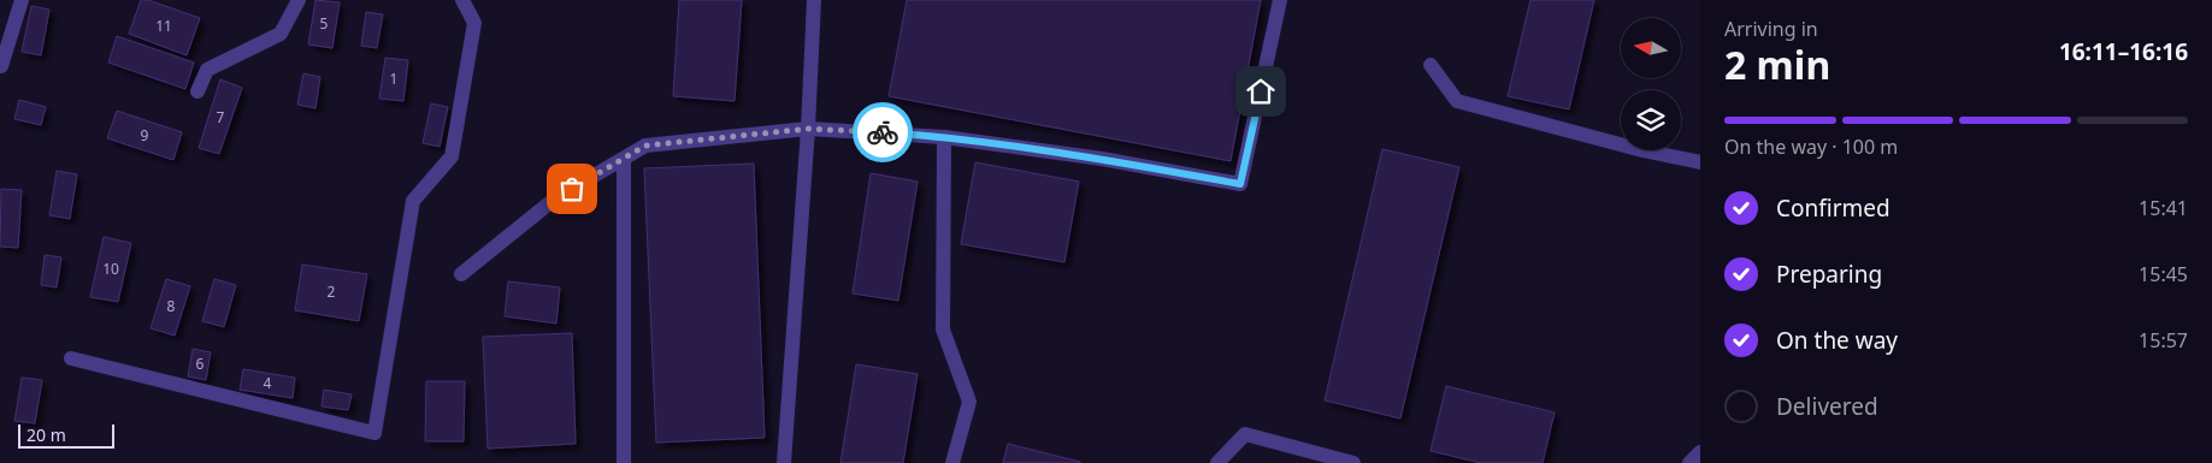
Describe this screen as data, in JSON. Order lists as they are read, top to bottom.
{
  "house_numbers": [
    "5",
    "11",
    "1",
    "7",
    "9",
    "10",
    "2",
    "8",
    "6",
    "4"
  ],
  "scale_bar": "20 m",
  "north": "left",
  "page": {
    "heading": ["2 min", "Arriving in", "16:11–16:16"],
    "bar": "On the way · 100 m",
    "list": [
      ["Confirmed", "15:41"],
      ["Preparing", "15:45"],
      ["On the way", "15:57"],
      "Delivered"
    ],
    "scale": "20 m"
  }
}
